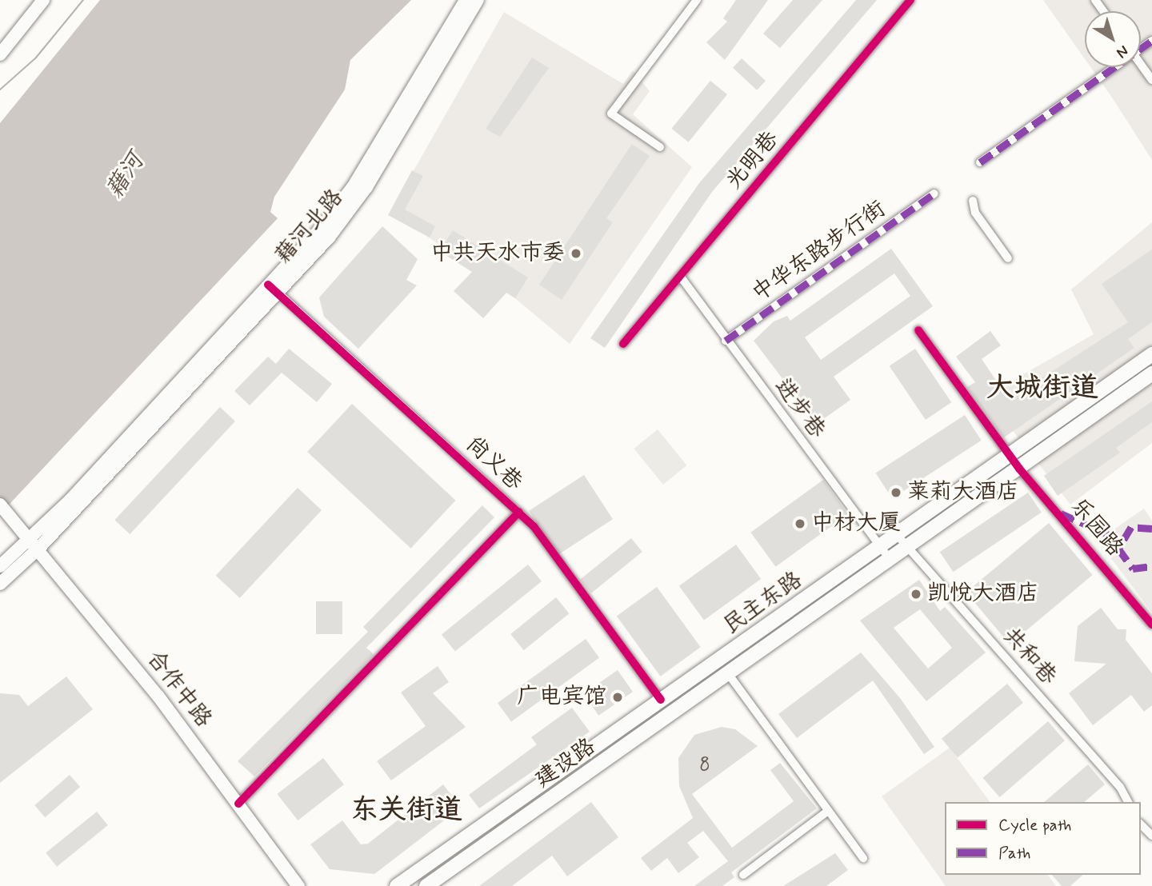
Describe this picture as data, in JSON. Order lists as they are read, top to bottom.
{
  "streets": {
    "main road": [
      "藉河北路",
      "民主东路",
      "合作中路",
      "建设路"
    ],
    "street": [
      "光明巷",
      "中华东路步行街",
      "进步巷",
      "尚义巷",
      "乐园路",
      "共和巷"
    ]
  },
  "crossings": [
    ["光明巷", "进步巷"],
    ["藉河北路", "尚义巷"],
    ["藉河北路", "合作中路"],
    ["中华东路步行街", "进步巷"],
    ["进步巷", "民主东路"],
    ["尚义巷", "民主东路"],
    ["乐园路", "民主东路"],
    ["民主东路", "共和巷"],
    ["民主东路", "建设路"]
  ],
  "districts": ["大城街道", "东关街道"],
  "water": ["藉河"],
  "places": [
    "中共天水市委",
    "莱莉大酒店",
    "中材大厦",
    "凯悦大酒店",
    "广电宾馆"
  ],
  "house_numbers": ["8"],
  "legend": ["Cycle path", "Path"],
  "north": "bottom right"
}
